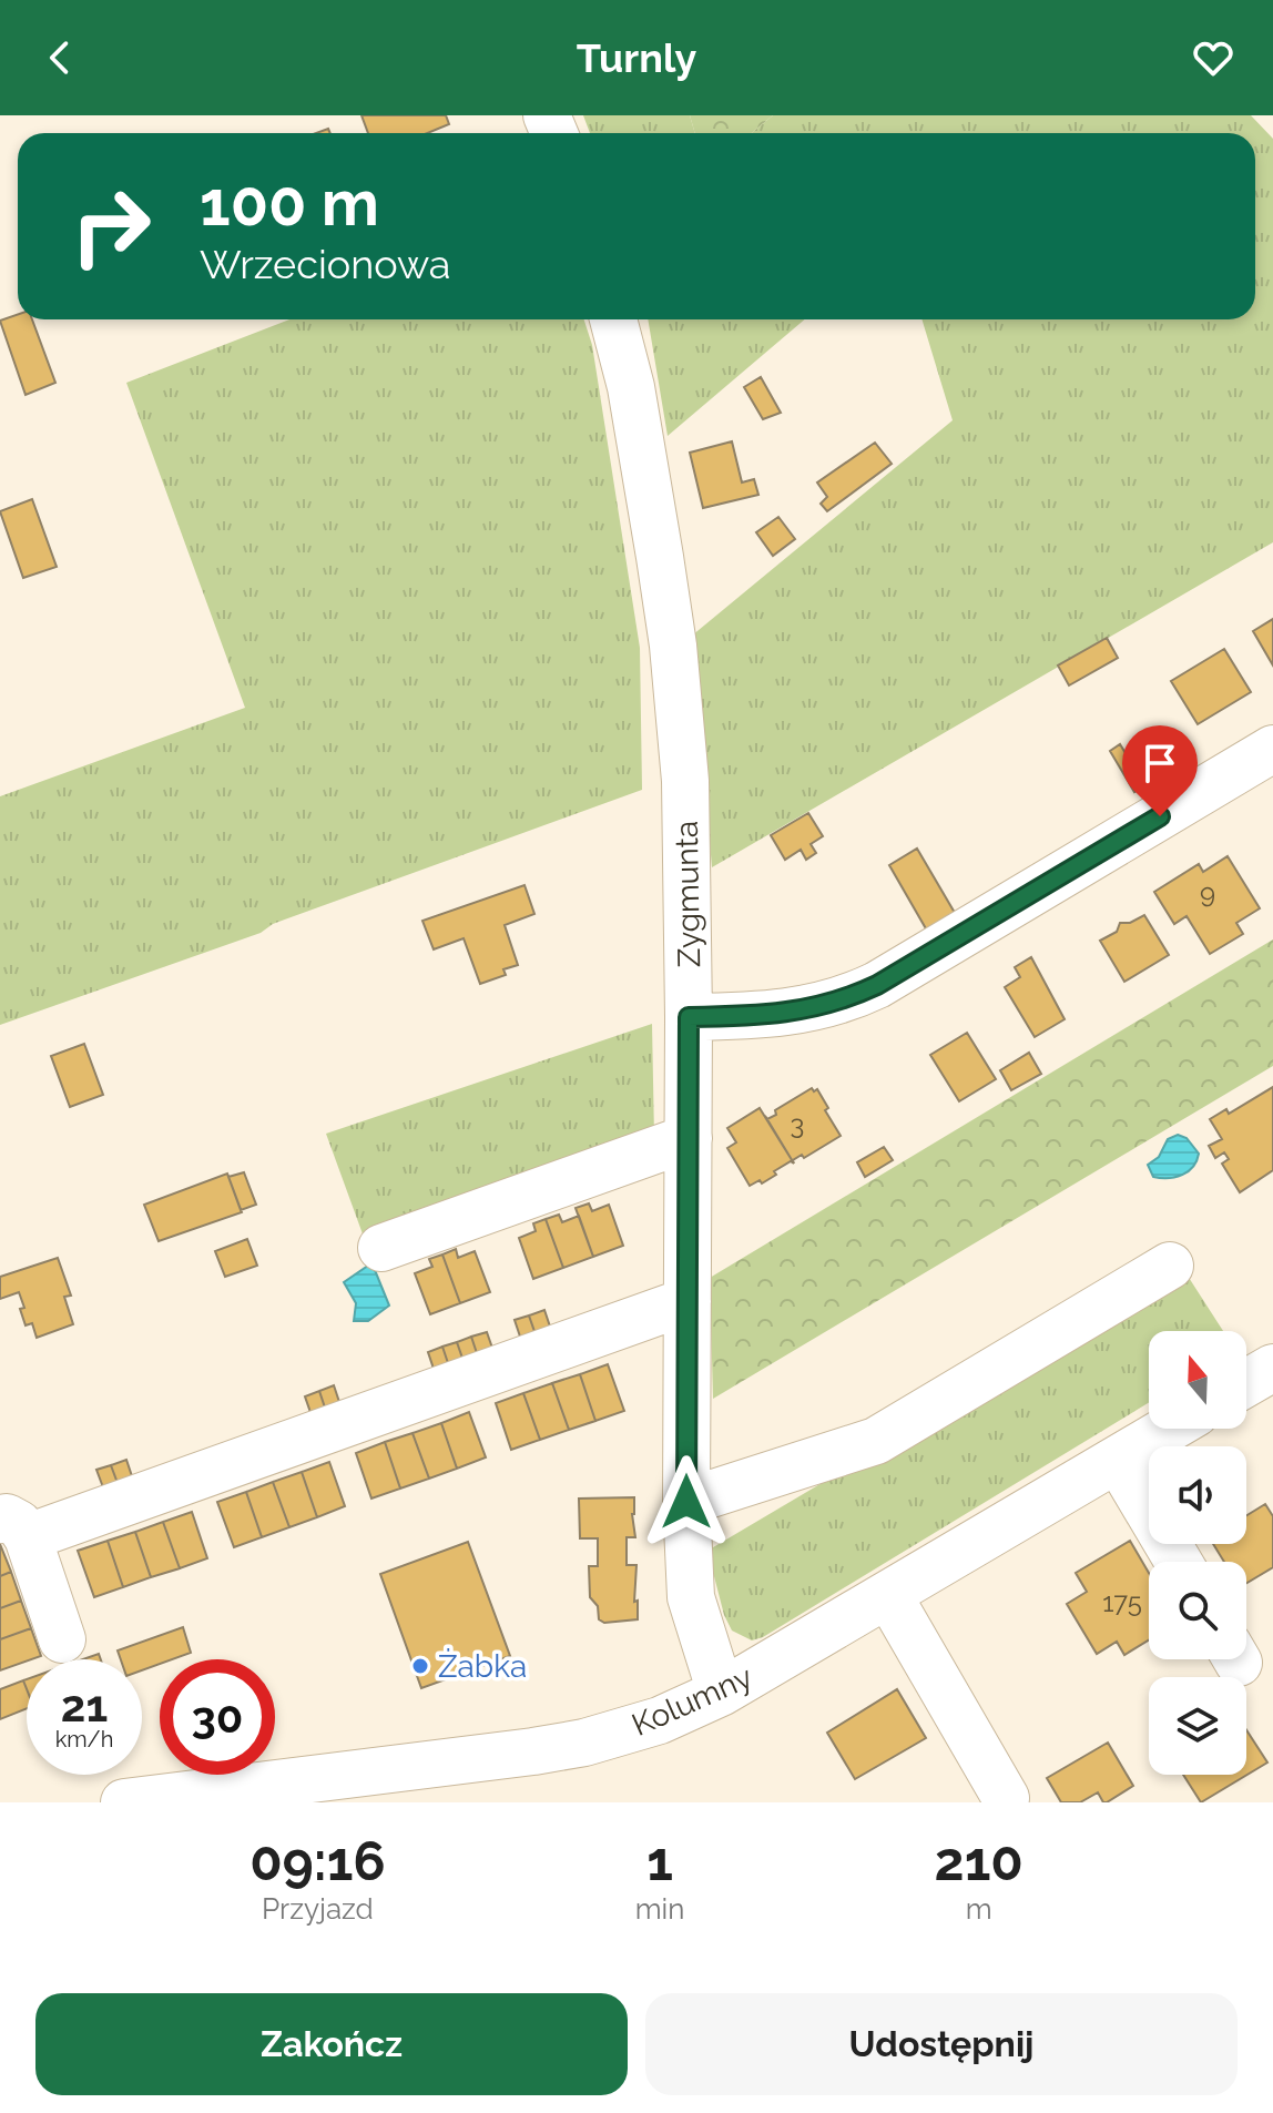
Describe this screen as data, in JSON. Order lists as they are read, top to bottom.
{
  "streets": {
    "street": ["Zygmunta", "Kolumny"]
  },
  "crossings": [
    ["Zygmunta", "Kolumny"]
  ],
  "places": ["Żabka"],
  "house_numbers": ["9", "3", "175"],
  "north": "top",
  "page": {
    "header": "Turnly",
    "turn": ["100 m", "Wrzecionowa"],
    "speed": "21 km/h",
    "limit": "30",
    "eta": [
      "09:16",
      "Przyjazd",
      "1",
      "min",
      "210",
      "m"
    ],
    "buttons": ["Zakończ", "Udostępnij"]
  }
}
